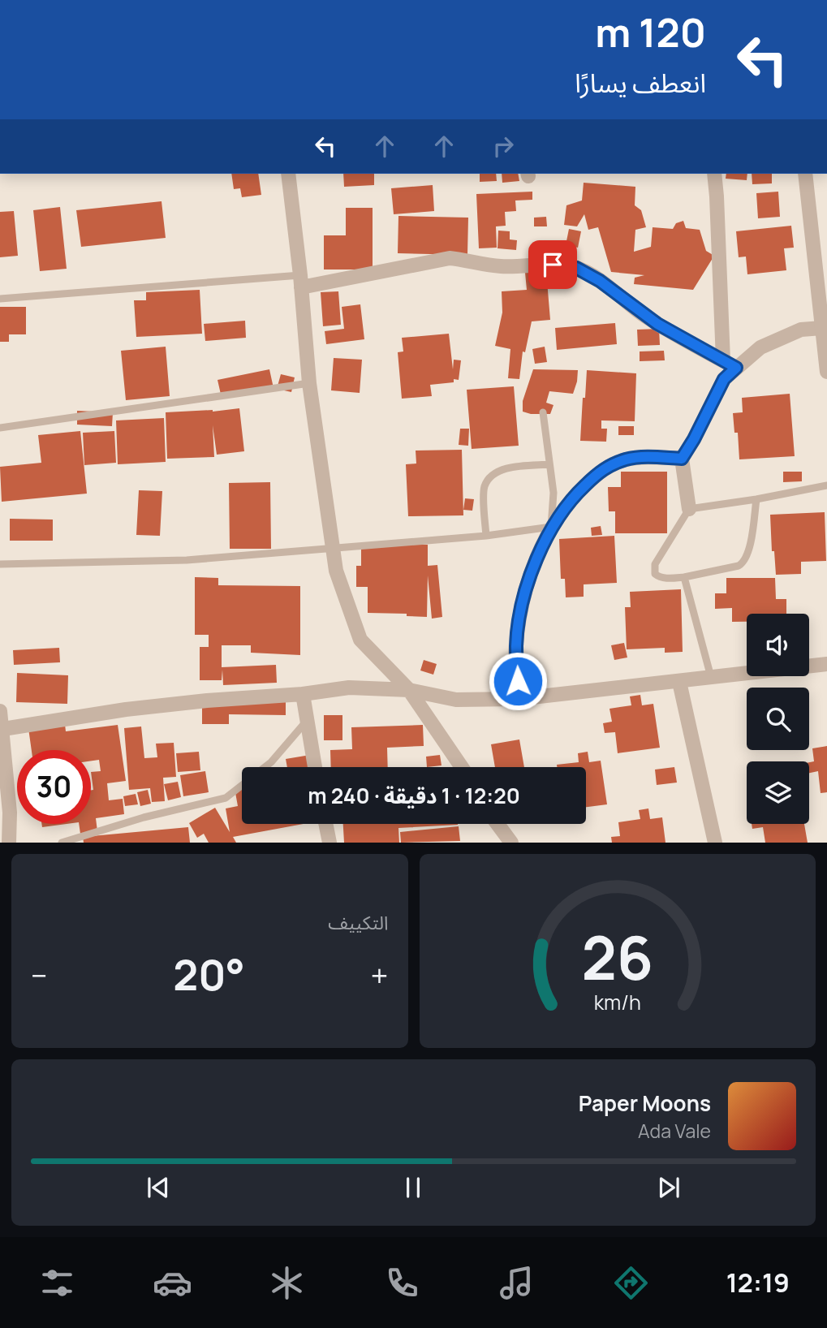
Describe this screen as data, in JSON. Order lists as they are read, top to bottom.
{
  "page": {
    "turn": ["120 m", "انعطف يسارًا"],
    "limit": "30",
    "trip": "12:20 · 1 دقيقة · 240 m",
    "tile": "التكييف",
    "heat": ["−", "20°", "+"],
    "song": ["Paper Moons", "Ada Vale"],
    "tabs": "12:19",
    "gauge": ["26", "km/h"]
  }
}
